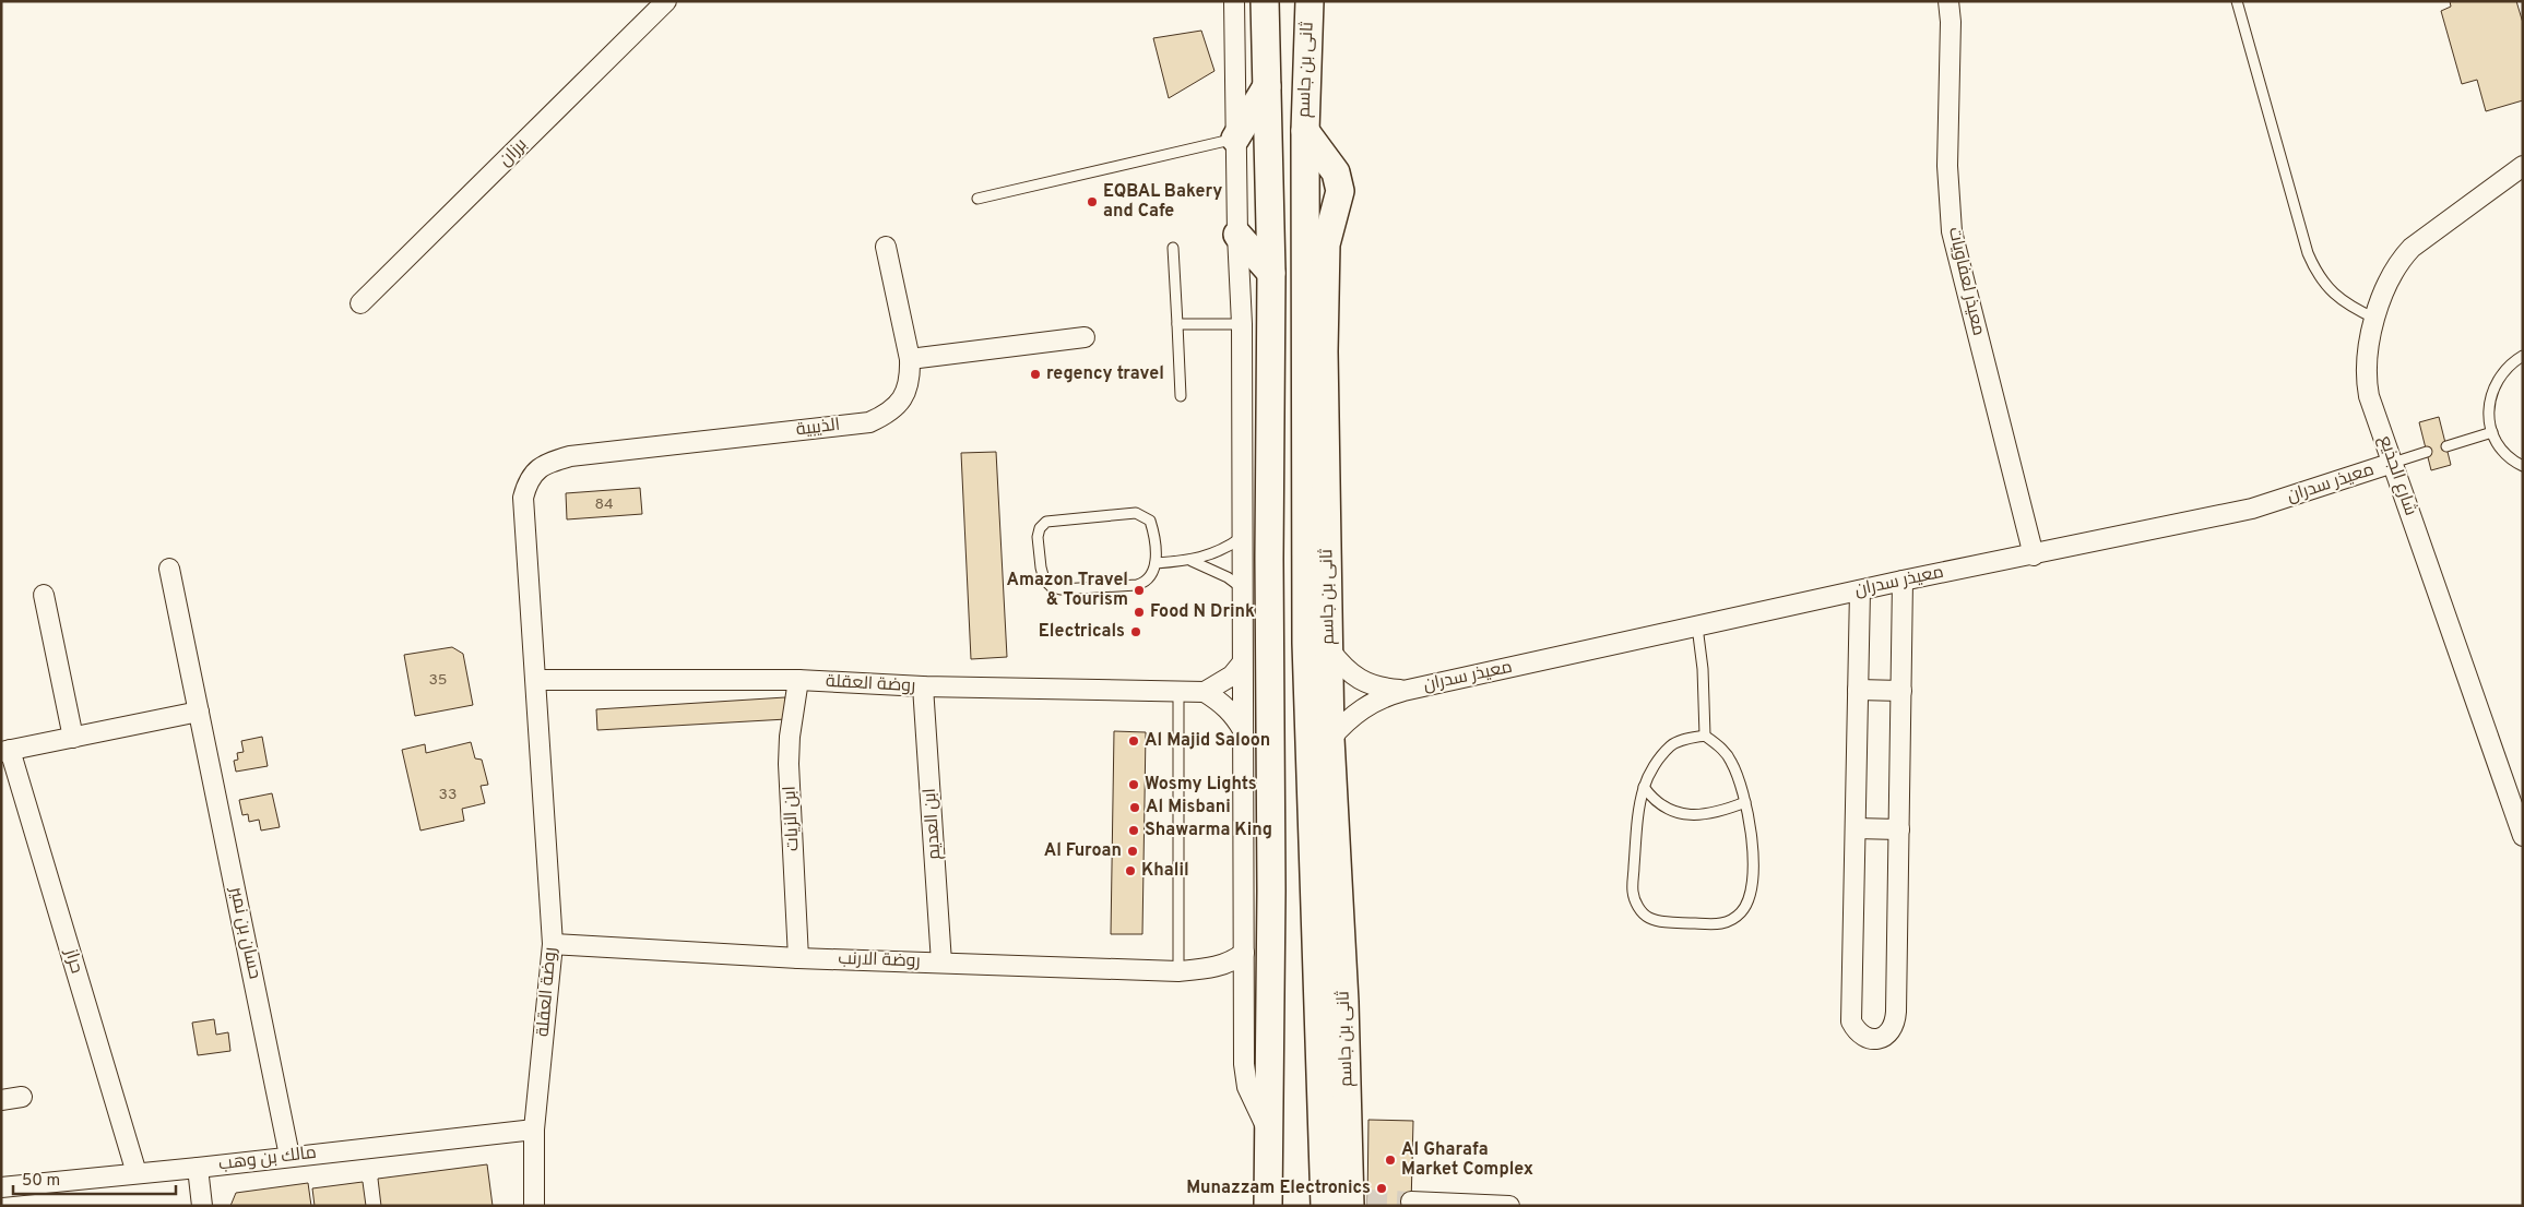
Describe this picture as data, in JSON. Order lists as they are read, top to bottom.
{
  "streets": {
    "main road": ["ثانى بن جاسم"],
    "street": [
      "برزان",
      "معيذر لعفاويات",
      "الذيبية",
      "شارع الجذيع",
      "معيذر سدران",
      "روضة العقلة",
      "ابن الزيات",
      "ابن العديم",
      "حسان بن نمير",
      "روضة الارنب",
      "حراز",
      "مالك بن وهب"
    ]
  },
  "crossings": [
    ["ثانى بن جاسم", "معيذر سدران"],
    ["ثانى بن جاسم", "روضة العقلة"],
    ["ثانى بن جاسم", "روضة الارنب"],
    ["معيذر لعفاويات", "معيذر سدران"],
    ["الذيبية", "روضة العقلة"],
    ["شارع الجذيع", "معيذر سدران"],
    ["روضة العقلة", "ابن الزيات"],
    ["روضة العقلة", "ابن العديم"],
    ["روضة العقلة", "روضة الارنب"],
    ["روضة العقلة", "مالك بن وهب"],
    ["ابن الزيات", "روضة الارنب"],
    ["ابن العديم", "روضة الارنب"],
    ["حسان بن نمير", "مالك بن وهب"],
    ["حراز", "مالك بن وهب"]
  ],
  "places": [
    "EQBAL Bakery and Cafe",
    "regency travel",
    "Amazon Travel & Tourism",
    "Food N Drink",
    "Electricals",
    "Al Majid Saloon",
    "Wosmy Lights",
    "Al Misbani",
    "Shawarma King",
    "Al Furoan",
    "Khalil",
    "Al Gharafa Market Complex",
    "Munazzam Electronics"
  ],
  "house_numbers": ["84", "35", "33"],
  "scale_bar": "50 m"
}
